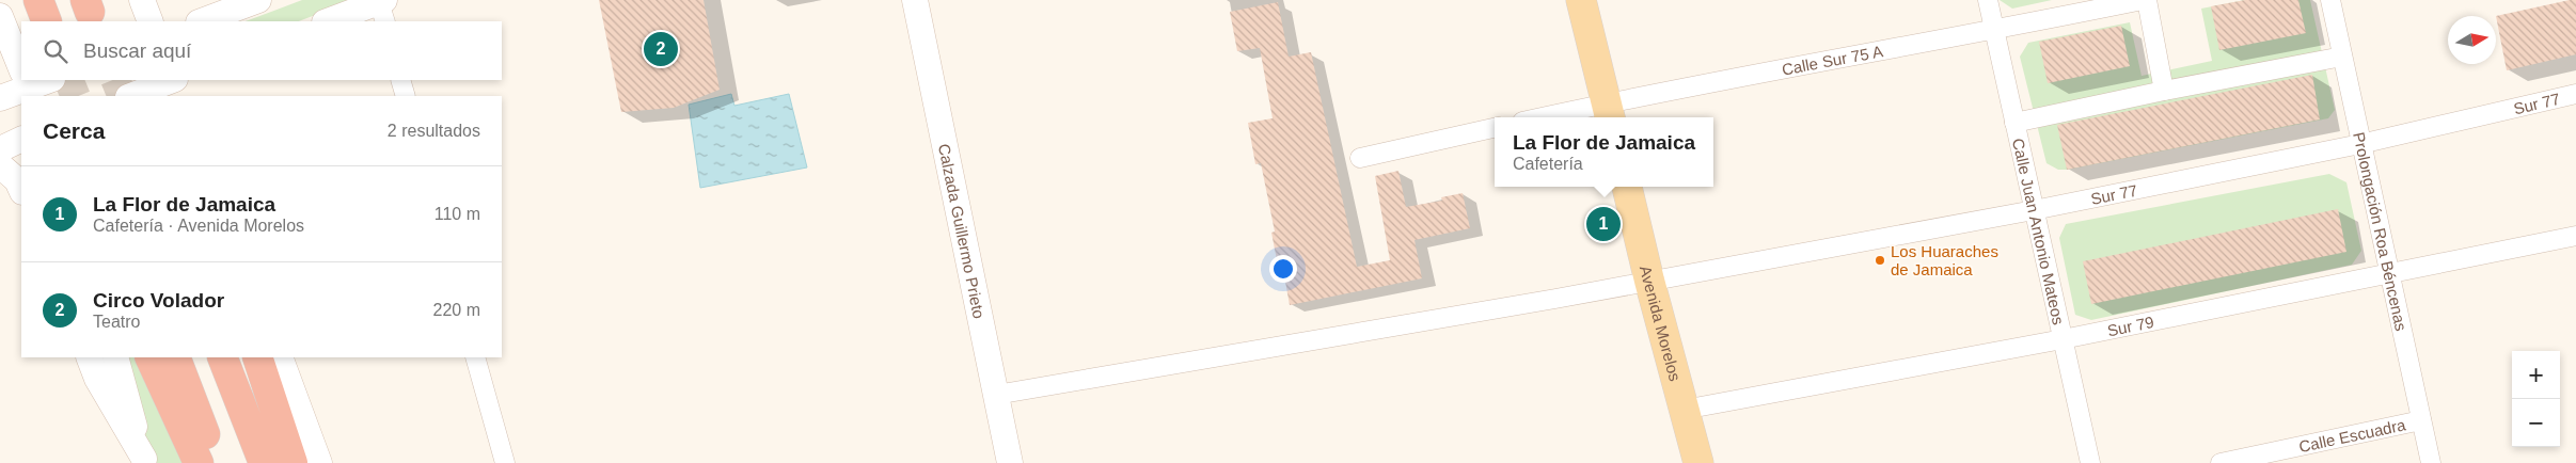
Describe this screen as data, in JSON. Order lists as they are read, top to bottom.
{
  "streets": {
    "main road": ["Calzada Guillermo Prieto", "Avenida Morelos"],
    "street": [
      "Calle Sur 75 A",
      "Sur 77",
      "Calle Juan Antonio Mateos",
      "Prolongación Roa Béncenas",
      "Sur 79",
      "Calle Escuadra"
    ]
  },
  "crossings": [
    ["Calle Sur 75 A", "Calle Juan Antonio Mateos"],
    ["Sur 77", "Calzada Guillermo Prieto"],
    ["Sur 77", "Calle Juan Antonio Mateos"],
    ["Sur 77", "Prolongación Roa Béncenas"],
    ["Sur 77", "Avenida Morelos"],
    ["Calle Juan Antonio Mateos", "Sur 79"],
    ["Prolongación Roa Béncenas", "Sur 79"],
    ["Prolongación Roa Béncenas", "Calle Escuadra"],
    ["Avenida Morelos", "Sur 79"]
  ],
  "places": ["Los Huaraches de Jamaica"],
  "north": "right",
  "page": {
    "search": "Buscar aquí",
    "pins": ["2", "1"],
    "heading": ["Cerca", "2 resultados"],
    "popup": ["La Flor de Jamaica", "Cafetería"],
    "list": [
      {
        "mark": "1",
        "name": "La Flor de Jamaica",
        "note": "Cafetería · Avenida Morelos",
        "value": "110 m"
      },
      {
        "mark": "2",
        "name": "Circo Volador",
        "note": "Teatro",
        "value": "220 m"
      }
    ],
    "map_buttons": ["+", "−"]
  }
}
